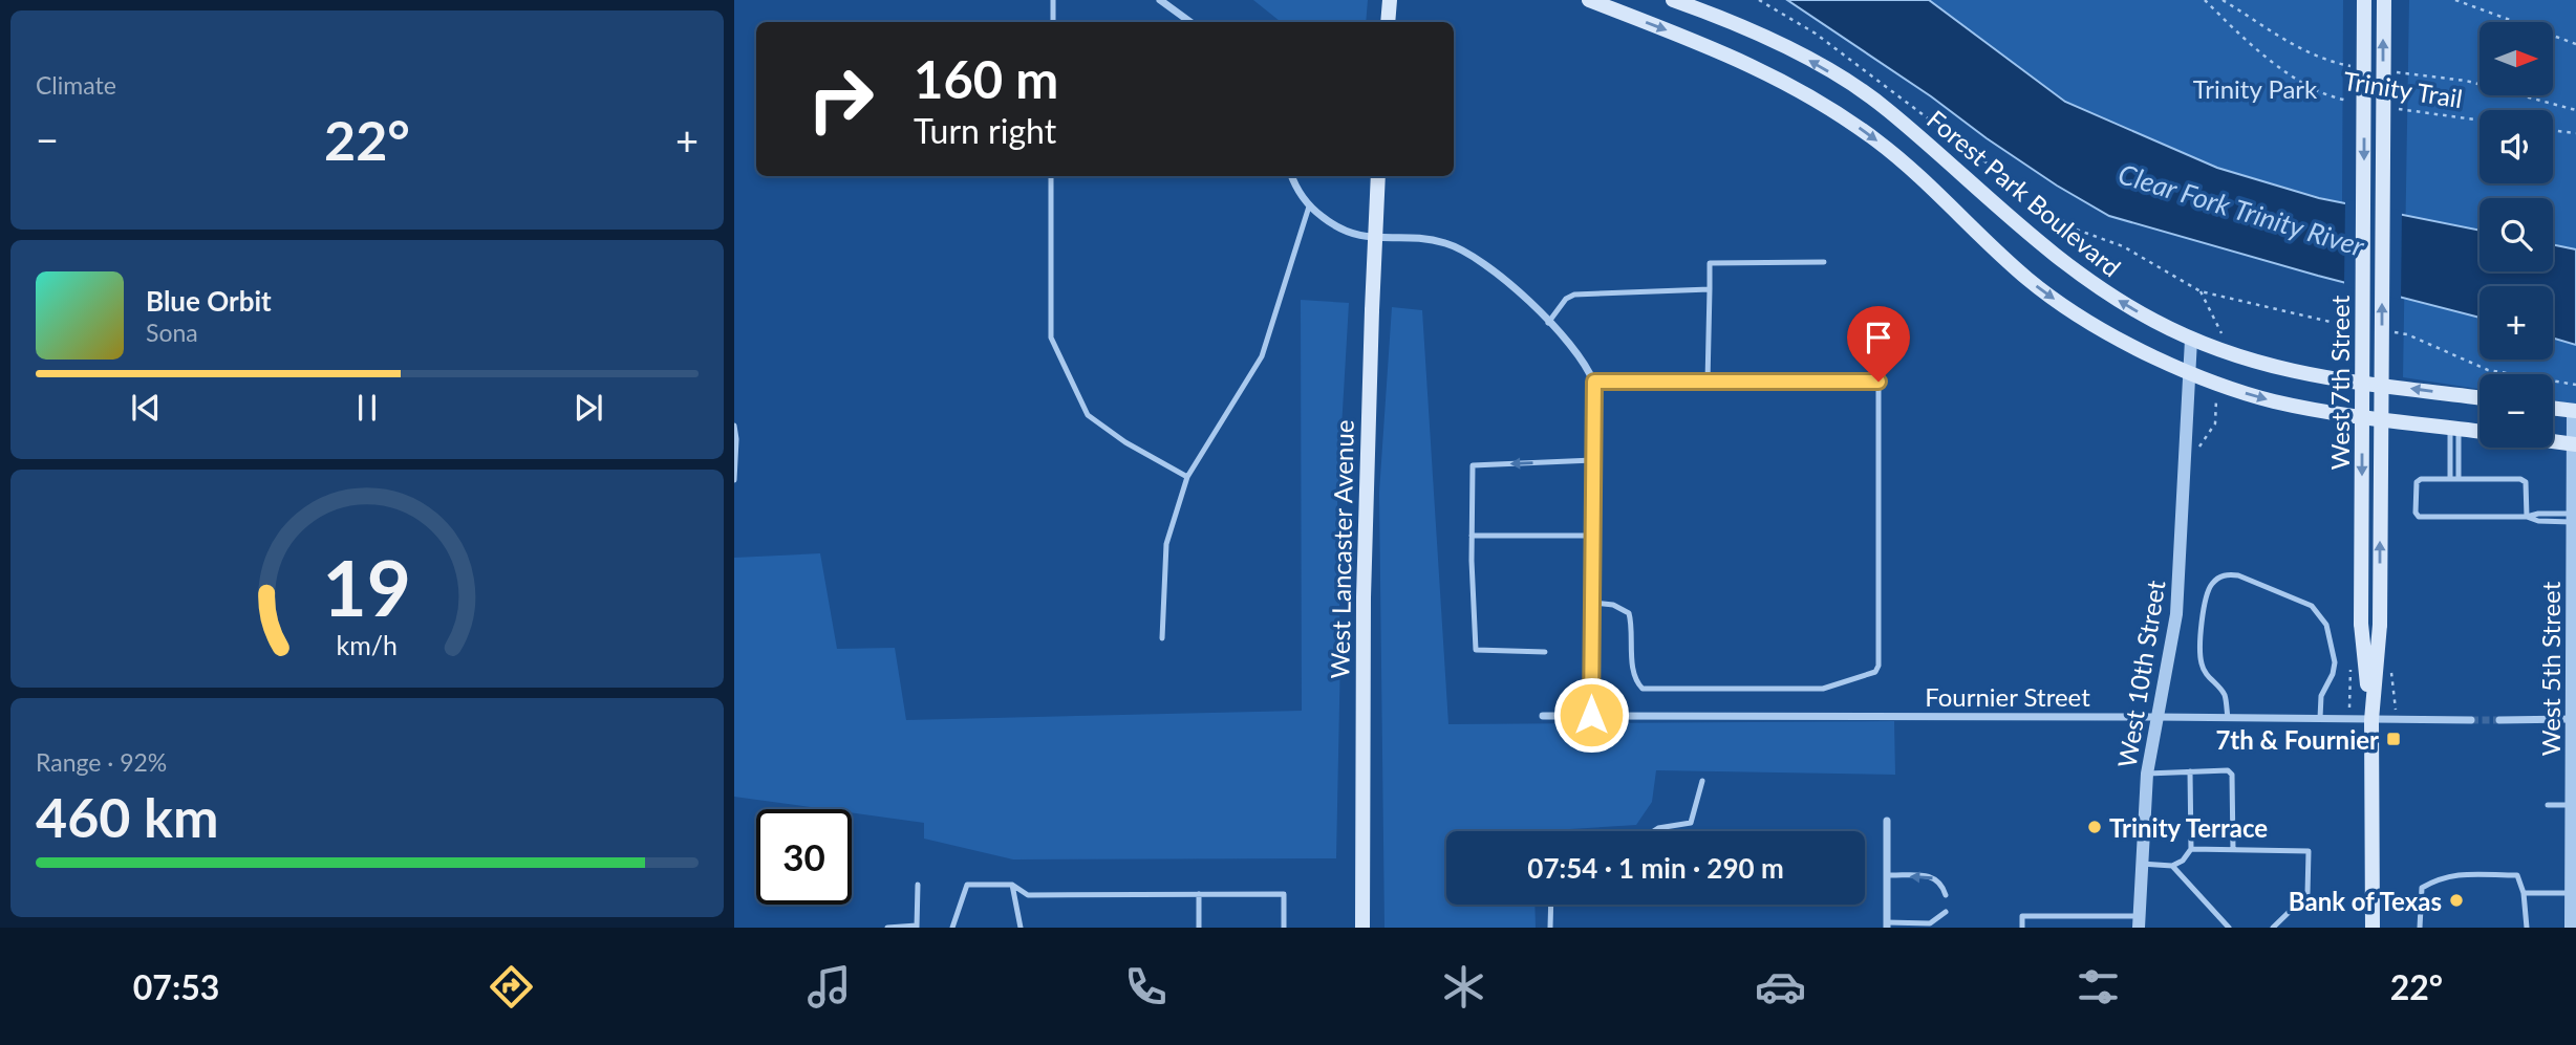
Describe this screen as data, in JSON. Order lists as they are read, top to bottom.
{
  "streets": {
    "main road": ["Forest Park Boulevard", "West 7th Street", "West Lancaster Avenue"],
    "street": ["West 5th Street", "West 10th Street", "Fournier Street"],
    "path": ["Trinity Trail"]
  },
  "crossings": [
    ["Forest Park Boulevard", "West 10th Street"],
    ["West 7th Street", "Fournier Street"],
    ["West 10th Street", "Fournier Street"]
  ],
  "water": ["Clear Fork Trinity River"],
  "parks": ["Trinity Park"],
  "places": {
    "transit": ["7th & Fournier"],
    "other": ["Trinity Terrace", "Bank of Texas"]
  },
  "north": "right",
  "page": {
    "tile": [
      "Climate",
      ["Range · 92%", "460 km"]
    ],
    "map_buttons": ["+", "−"],
    "turn": ["160 m", "Turn right"],
    "heat": ["−", "22°", "+"],
    "song": ["Blue Orbit", "Sona"],
    "limit": "30",
    "trip": "07:54 · 1 min · 290 m",
    "tabs": ["07:53", "22°"],
    "gauge": ["19", "km/h"]
  }
}
